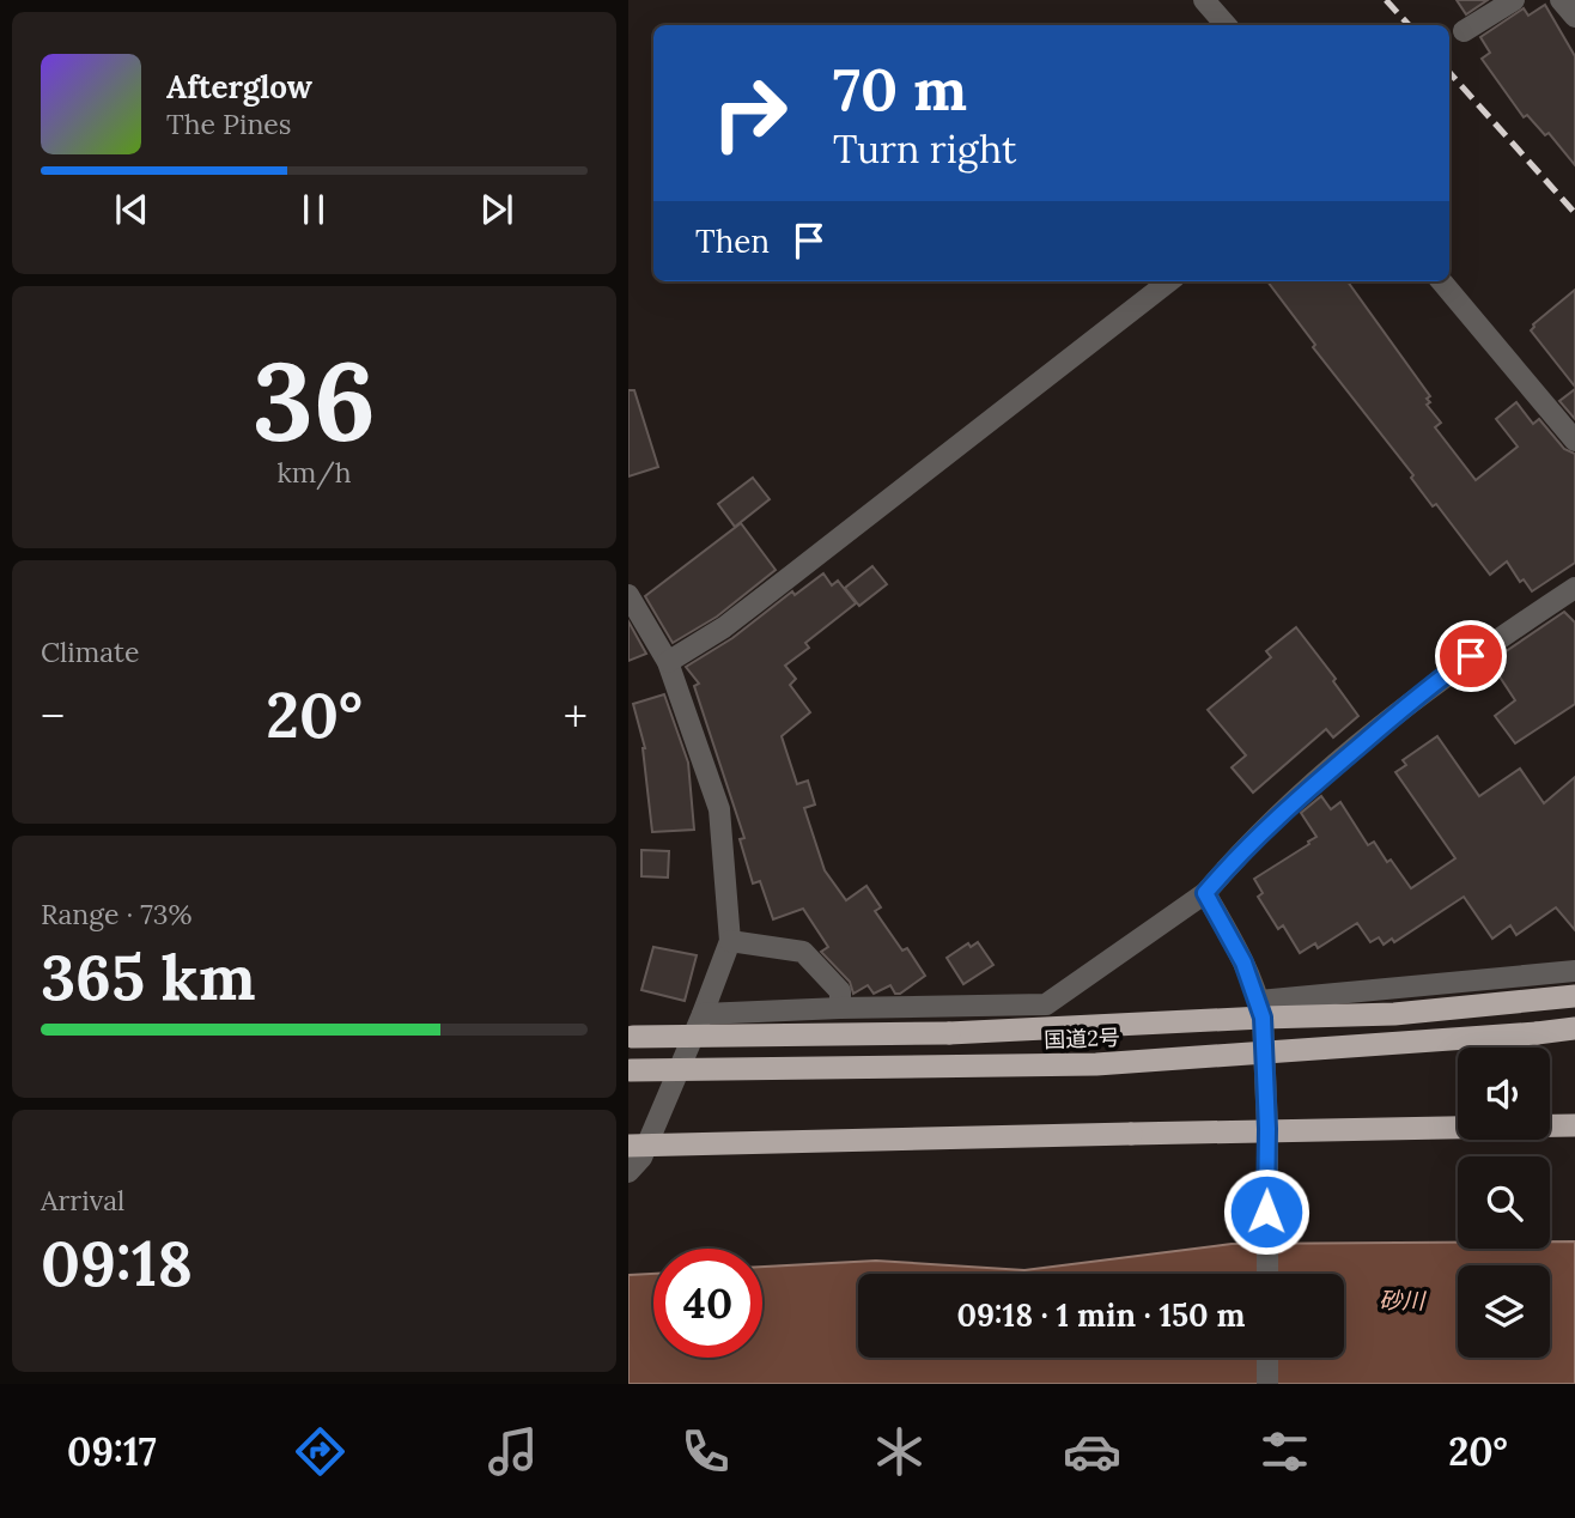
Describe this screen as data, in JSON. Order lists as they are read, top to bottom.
{
  "streets": {
    "highway": ["国道2号"]
  },
  "water": ["砂川"],
  "page": {
    "turn": ["70 m", "Turn right"],
    "song": ["Afterglow", "The Pines"],
    "then": "Then",
    "tile": [
      ["36", "km/h"],
      "Climate",
      ["Range · 73%", "365 km"],
      ["Arrival", "09:18"]
    ],
    "heat": ["−", "20°", "+"],
    "limit": "40",
    "trip": "09:18 · 1 min · 150 m",
    "tabs": ["09:17", "20°"]
  }
}
